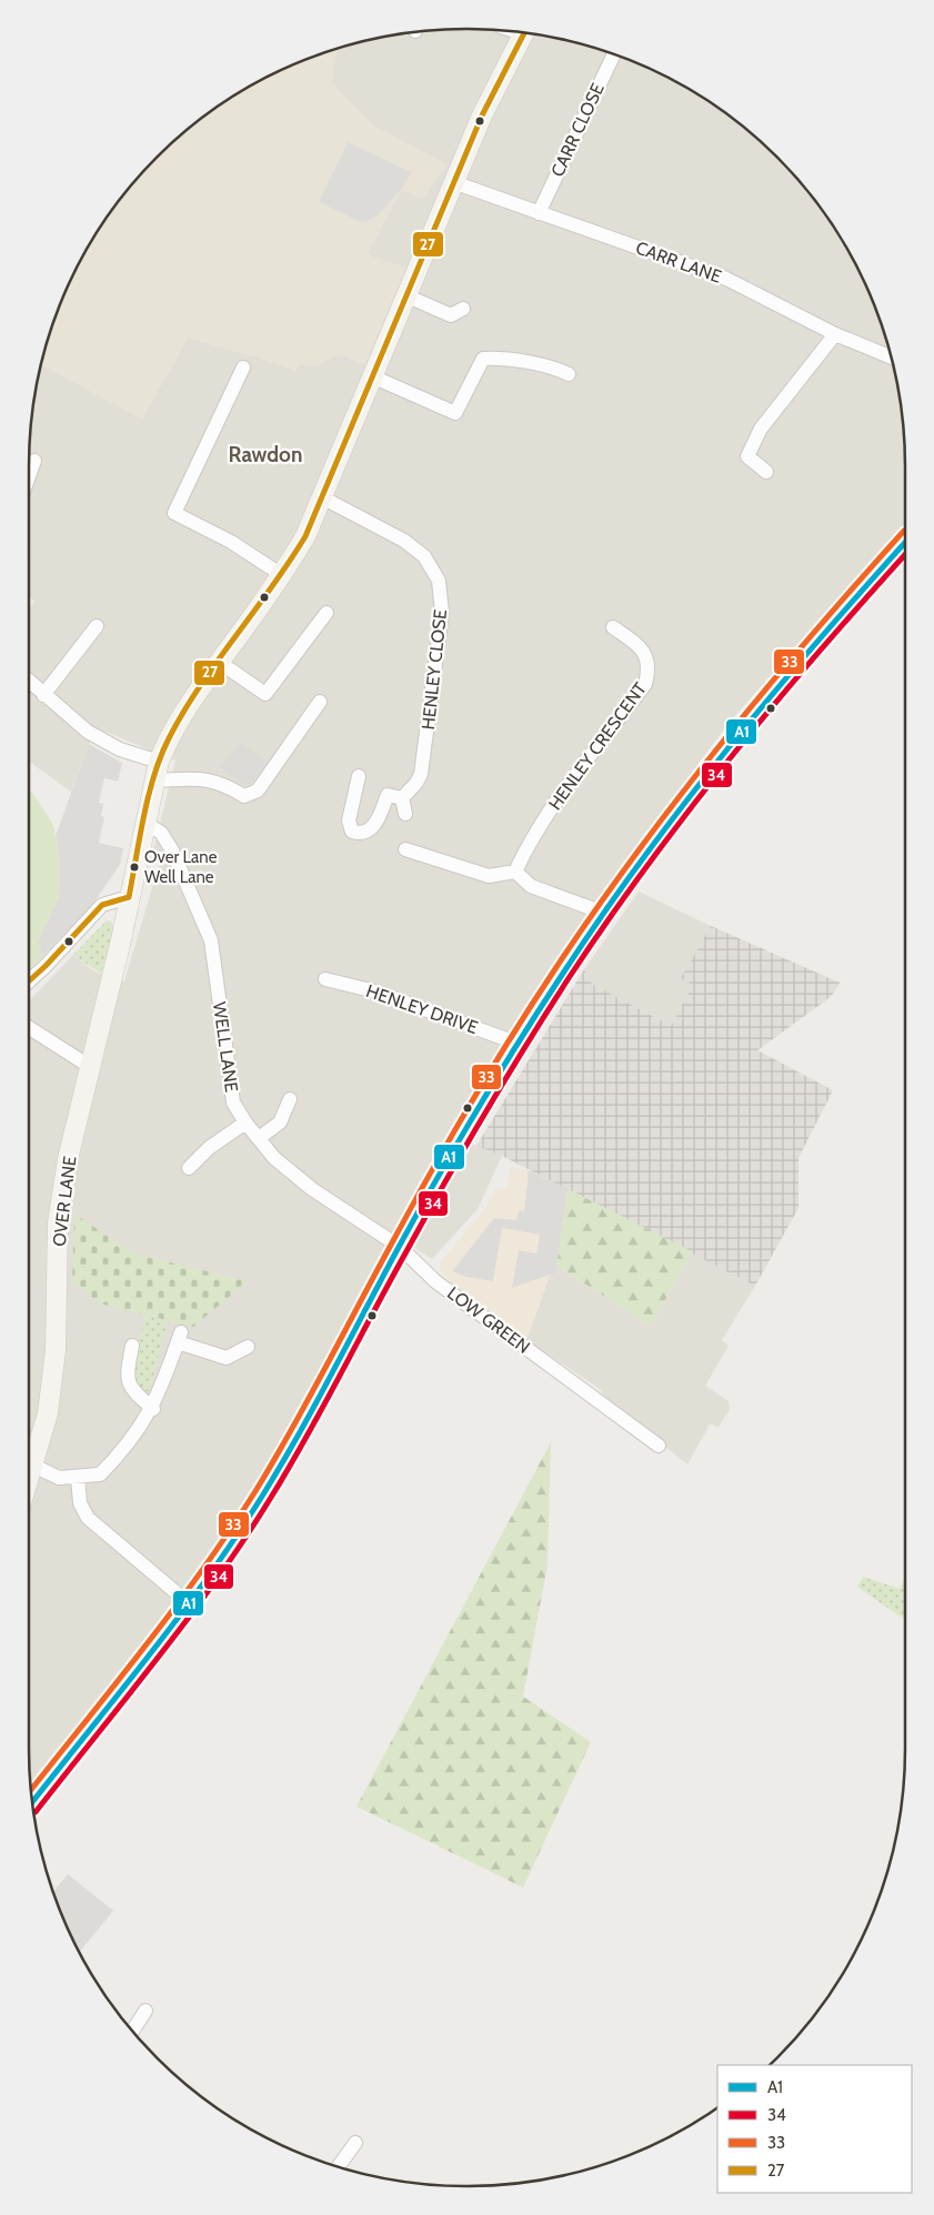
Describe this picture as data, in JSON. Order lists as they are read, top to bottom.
{
  "streets": {
    "street": [
      "CARR CLOSE",
      "CARR LANE",
      "HENLEY CLOSE",
      "HENLEY CRESCENT",
      "HENLEY DRIVE",
      "WELL LANE",
      "OVER LANE",
      "LOW GREEN"
    ]
  },
  "crossings": [
    ["CARR CLOSE", "CARR LANE"],
    ["CARR LANE", "OVER LANE"],
    ["HENLEY CLOSE", "OVER LANE"],
    ["WELL LANE", "OVER LANE"],
    ["WELL LANE", "LOW GREEN"]
  ],
  "districts": ["Rawdon"],
  "places": ["Over Lane Well Lane"],
  "lines": [
    "transit line 27",
    "transit line 33",
    "transit line A1",
    "transit line 34"
  ],
  "legend": [
    "A1",
    "34",
    "33",
    "27"
  ]
}
